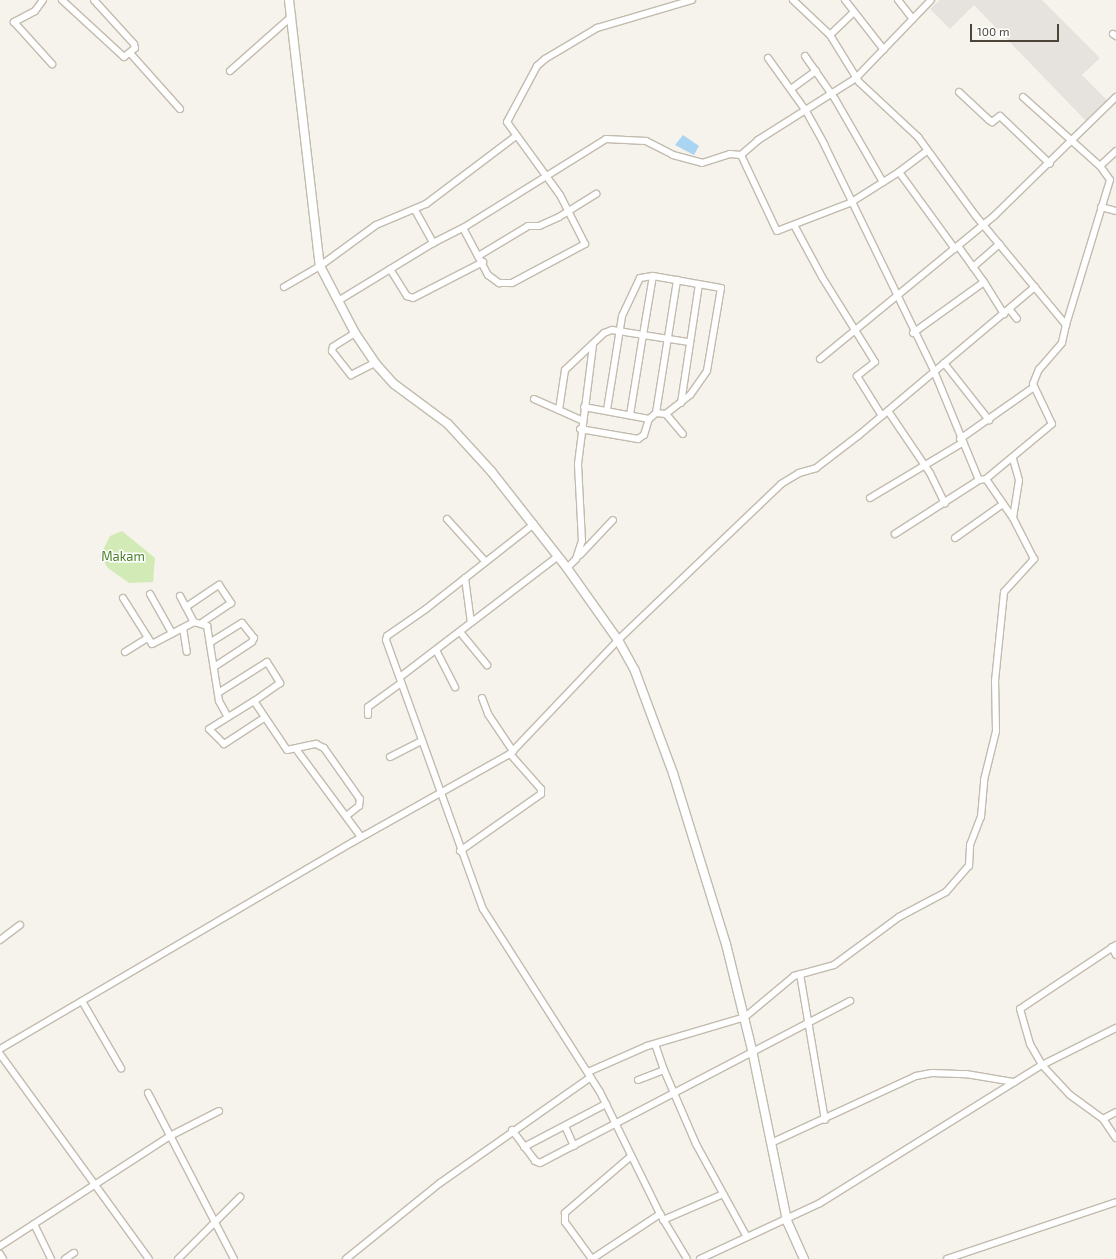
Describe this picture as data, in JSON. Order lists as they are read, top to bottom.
{
  "parks": ["Makam"],
  "scale_bar": "100 m"
}
